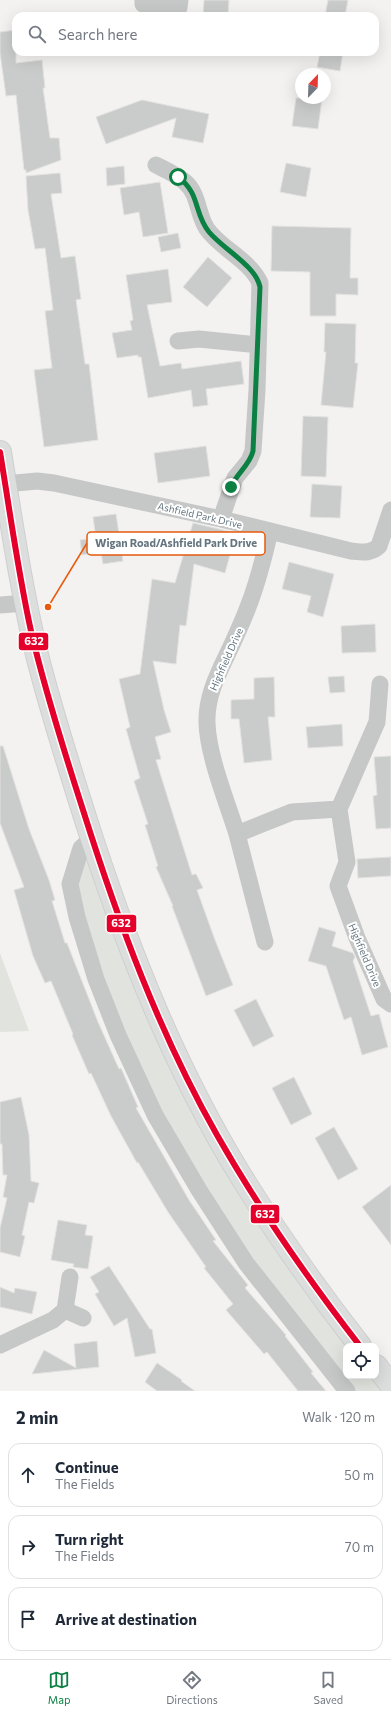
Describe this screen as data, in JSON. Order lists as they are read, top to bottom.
{
  "streets": {
    "street": ["Ashfield Park Drive", "Highfield Drive"]
  },
  "crossings": [
    ["Ashfield Park Drive", "Highfield Drive"]
  ],
  "places": ["Wigan Road/Ashfield Park Drive"],
  "lines": ["transit line 632"],
  "north": "top right",
  "page": {
    "search": "Search here",
    "heading": ["2 min", "Walk · 120 m"],
    "list": [
      ["Continue", "The Fields", "50 m"],
      ["Turn right", "The Fields", "70 m"],
      "Arrive at destination"
    ],
    "nav": ["Map", "Directions", "Saved"]
  }
}
